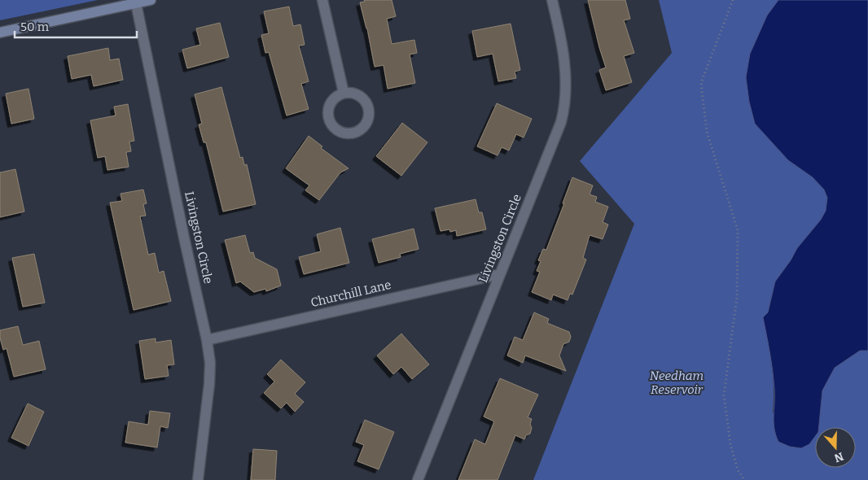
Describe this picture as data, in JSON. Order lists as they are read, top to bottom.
{
  "streets": {
    "street": ["Livingston Circle", "Churchill Lane"]
  },
  "crossings": [
    ["Livingston Circle", "Churchill Lane"]
  ],
  "parks": ["Needham Reservoir"],
  "scale_bar": "50 m",
  "north": "bottom"
}
